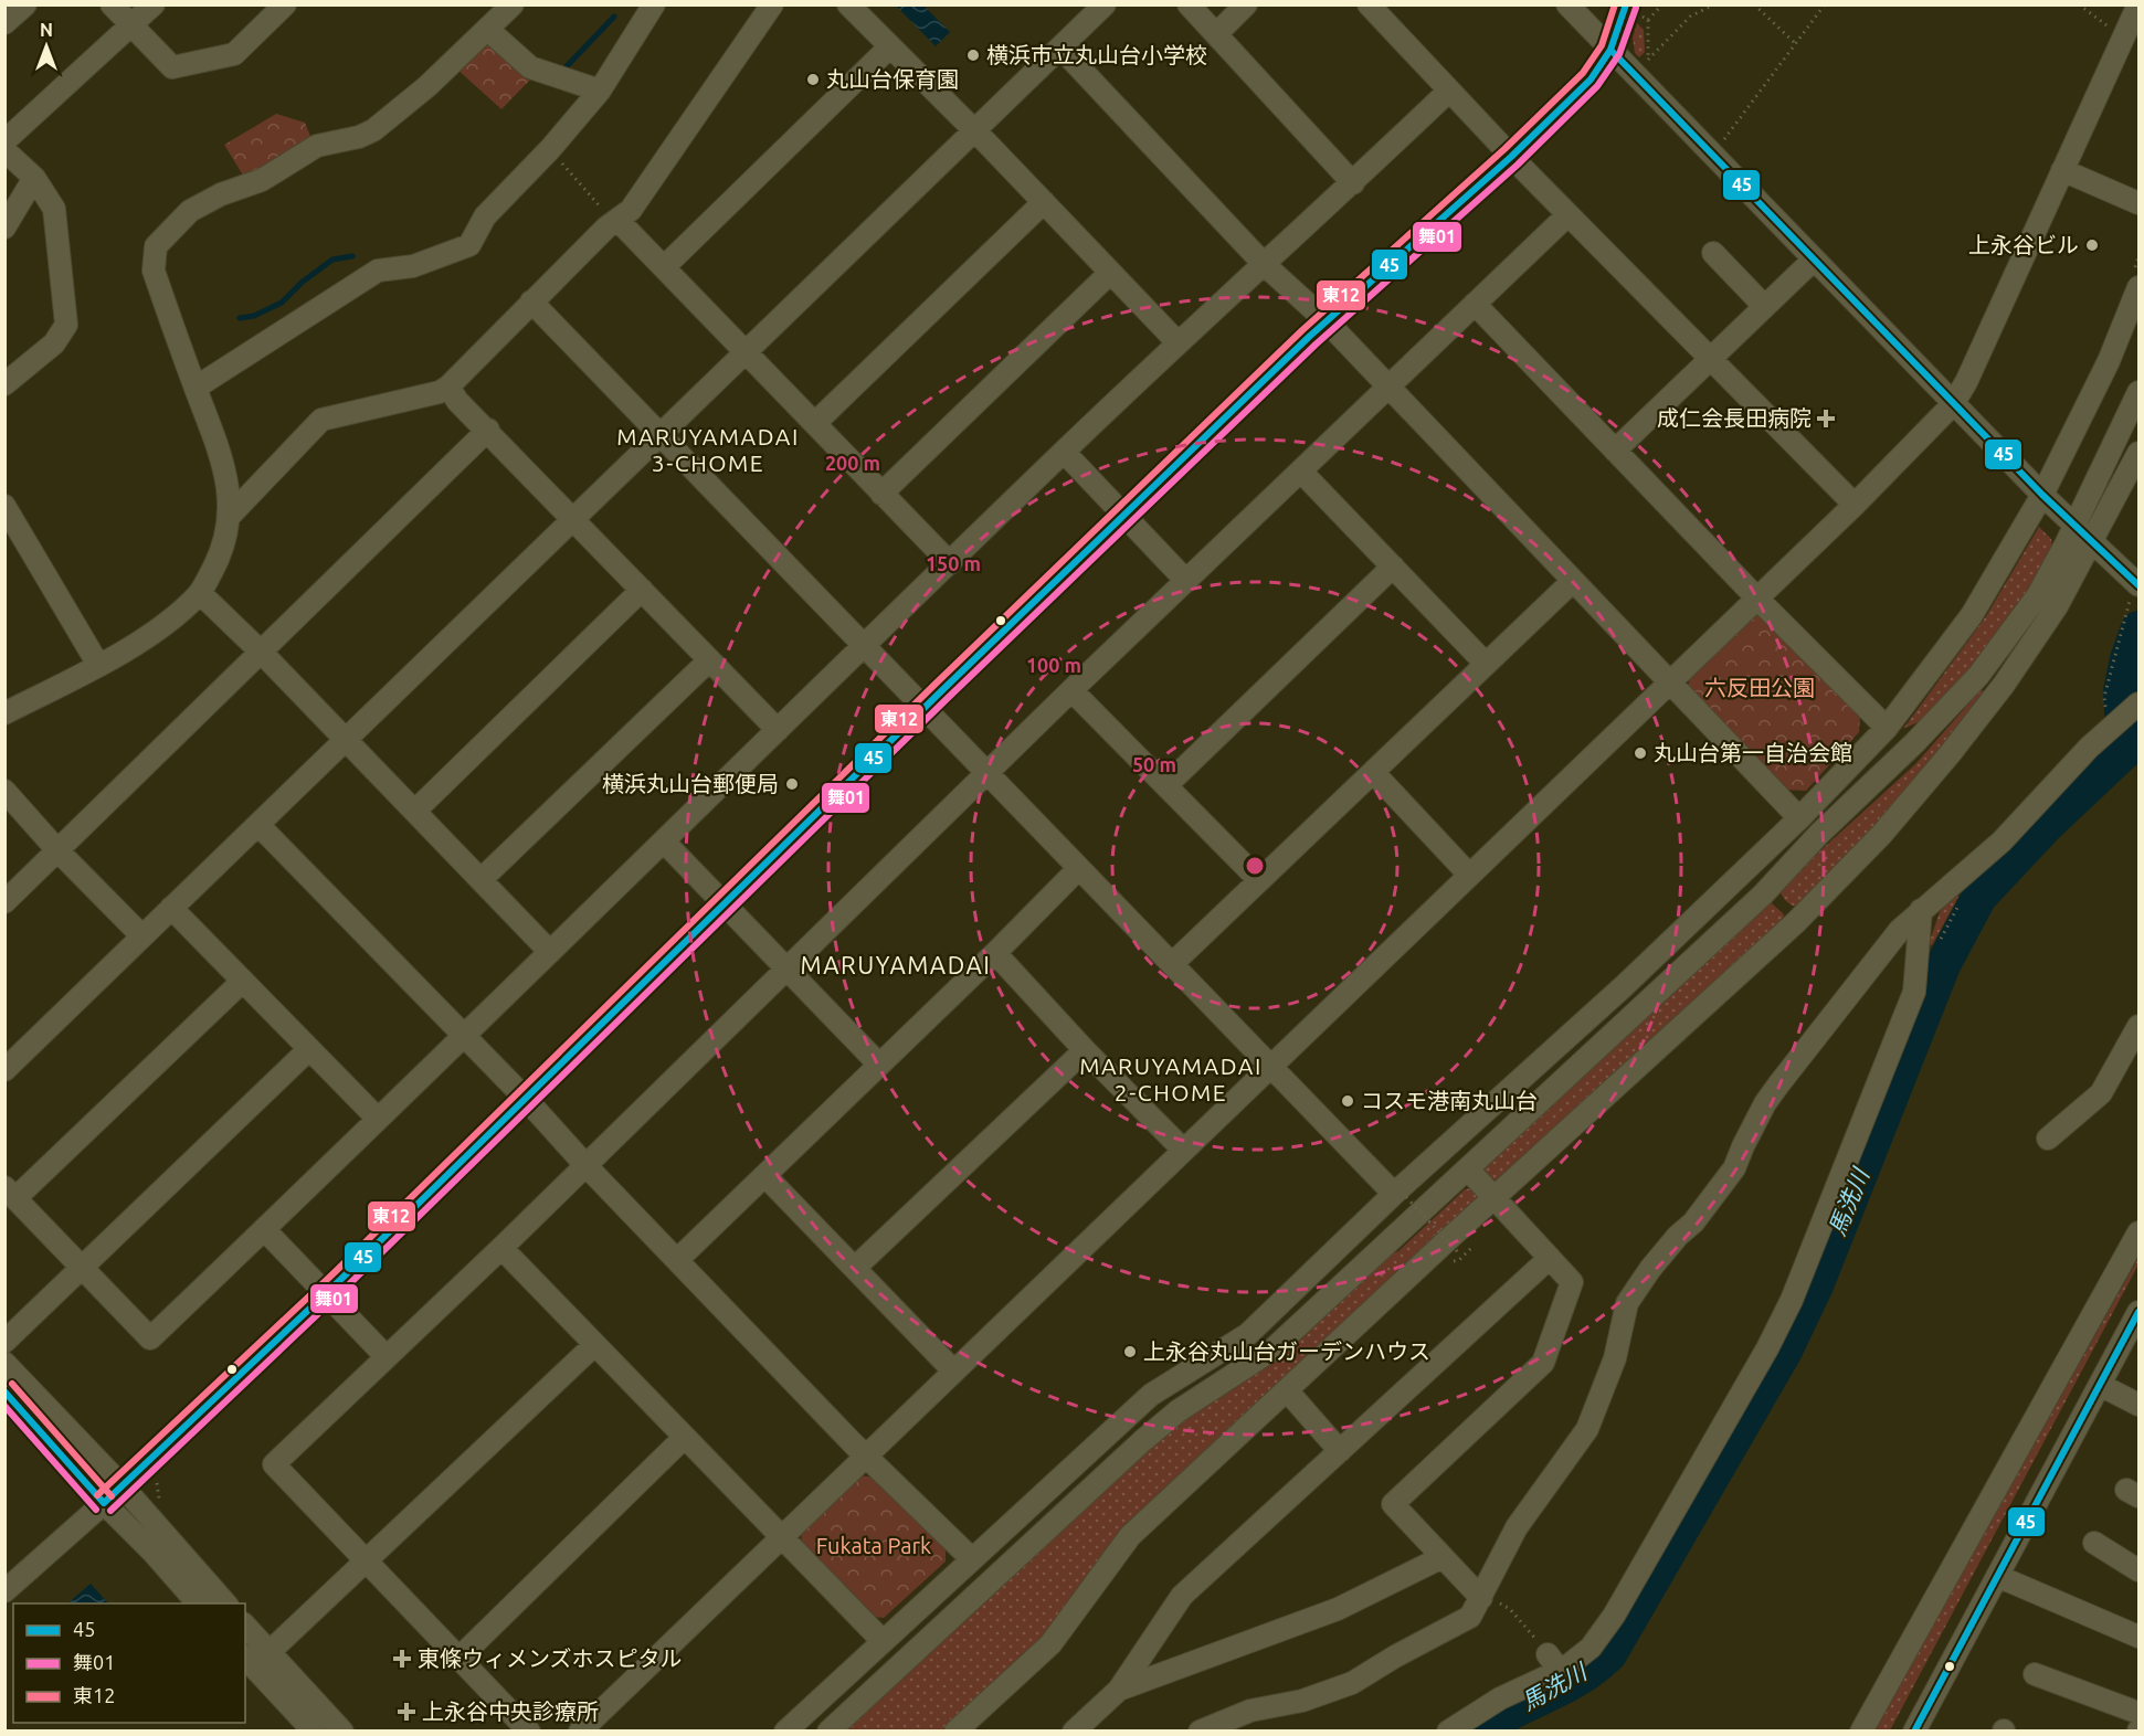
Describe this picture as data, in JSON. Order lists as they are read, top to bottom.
{
  "districts": ["MARUYAMADAI 3-CHOME", "MARUYAMADAI", "MARUYAMADAI 2-CHOME"],
  "water": ["馬洗川"],
  "parks": ["六反田公園", "Fukata Park"],
  "places": {
    "other": [
      "横浜市立丸山台小学校",
      "丸山台保育園",
      "上永谷ビル",
      "丸山台第一自治会館",
      "横浜丸山台郵便局",
      "コスモ港南丸山台",
      "上永谷丸山台ガーデンハウス"
    ],
    "health": ["成仁会長田病院", "東條ウィメンズホスピタル", "上永谷中央診療所"]
  },
  "lines": ["transit line 45", "transit line 東12", "transit line 舞01"],
  "legend": ["45", "舞01", "東12"],
  "north": "top",
  "rings": [
    "200 m",
    "150 m",
    "100 m",
    "50 m"
  ]
}
